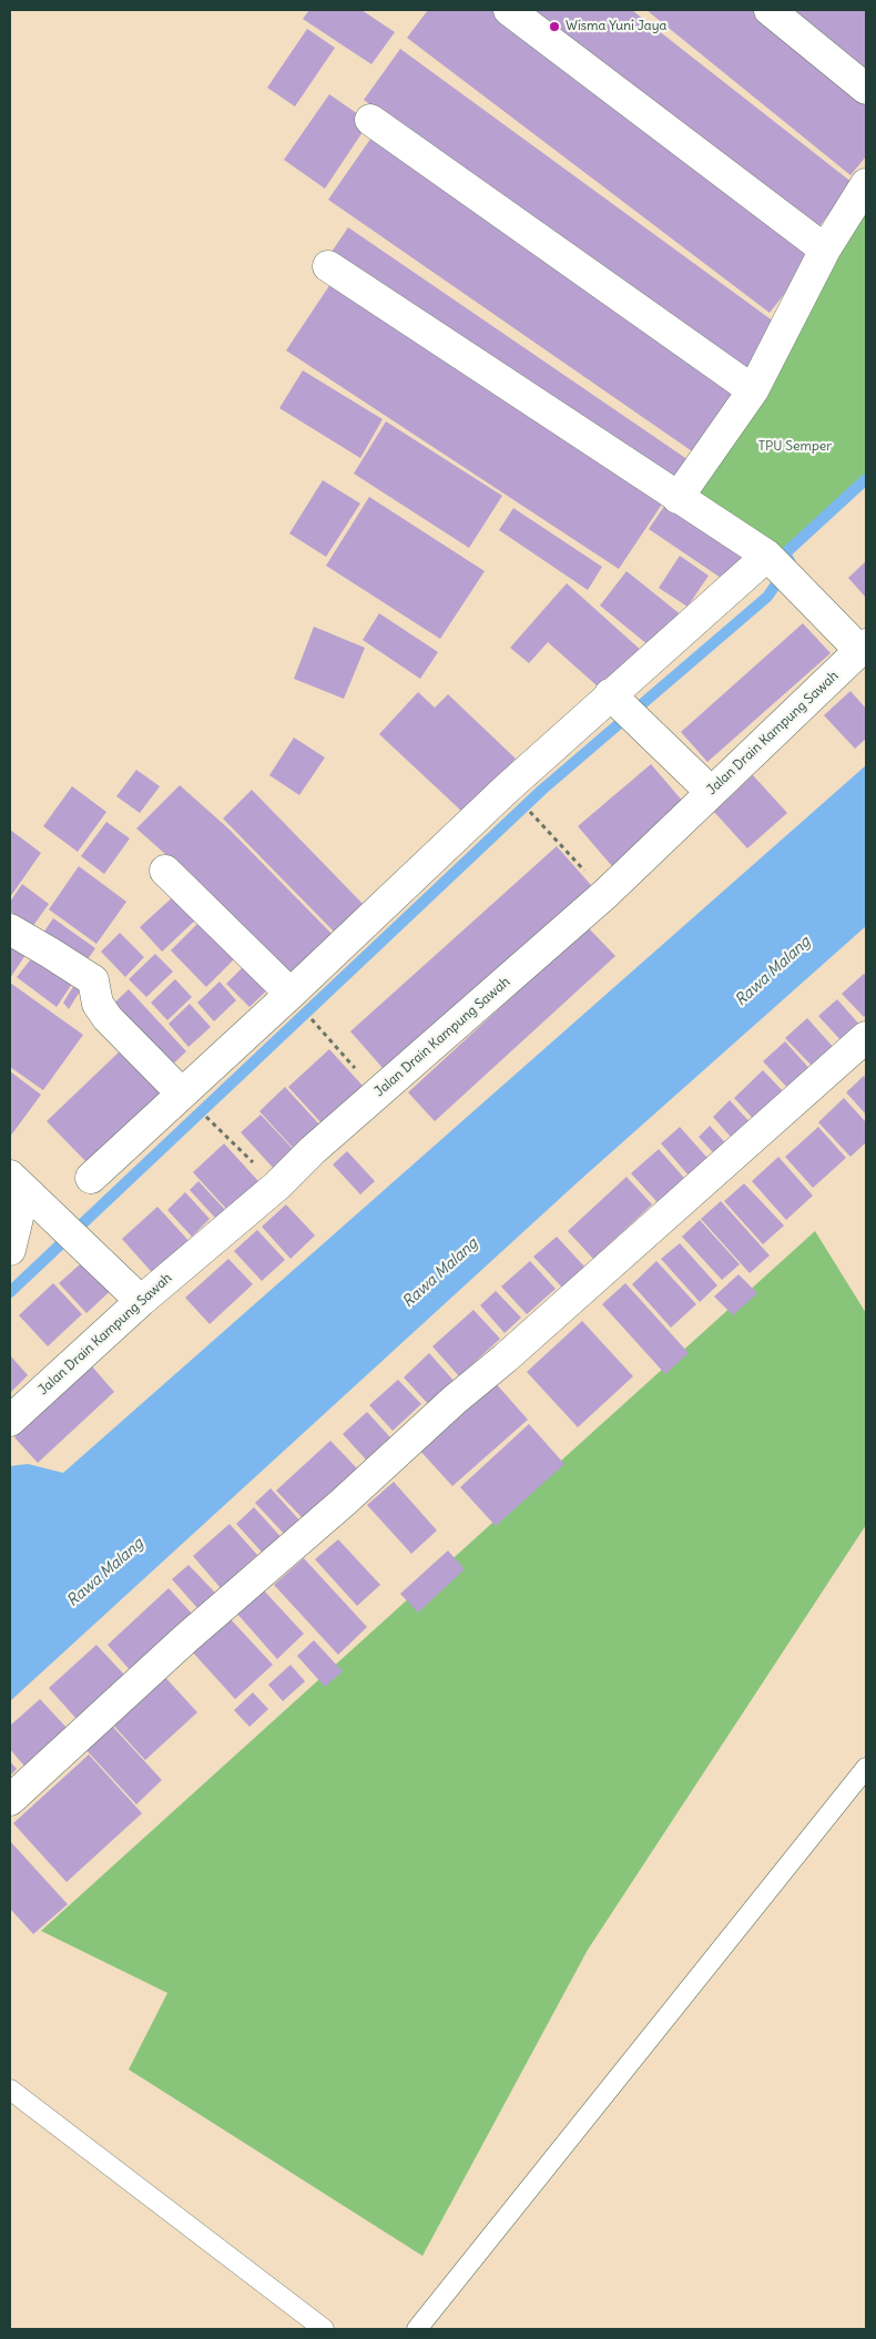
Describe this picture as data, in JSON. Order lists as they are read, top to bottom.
{
  "streets": {
    "street": ["Jalan Drain Kampung Sawah"]
  },
  "water": ["Rawa Malang"],
  "parks": ["TPU Semper"],
  "places": ["Wisma Yuni Jaya"]
}
